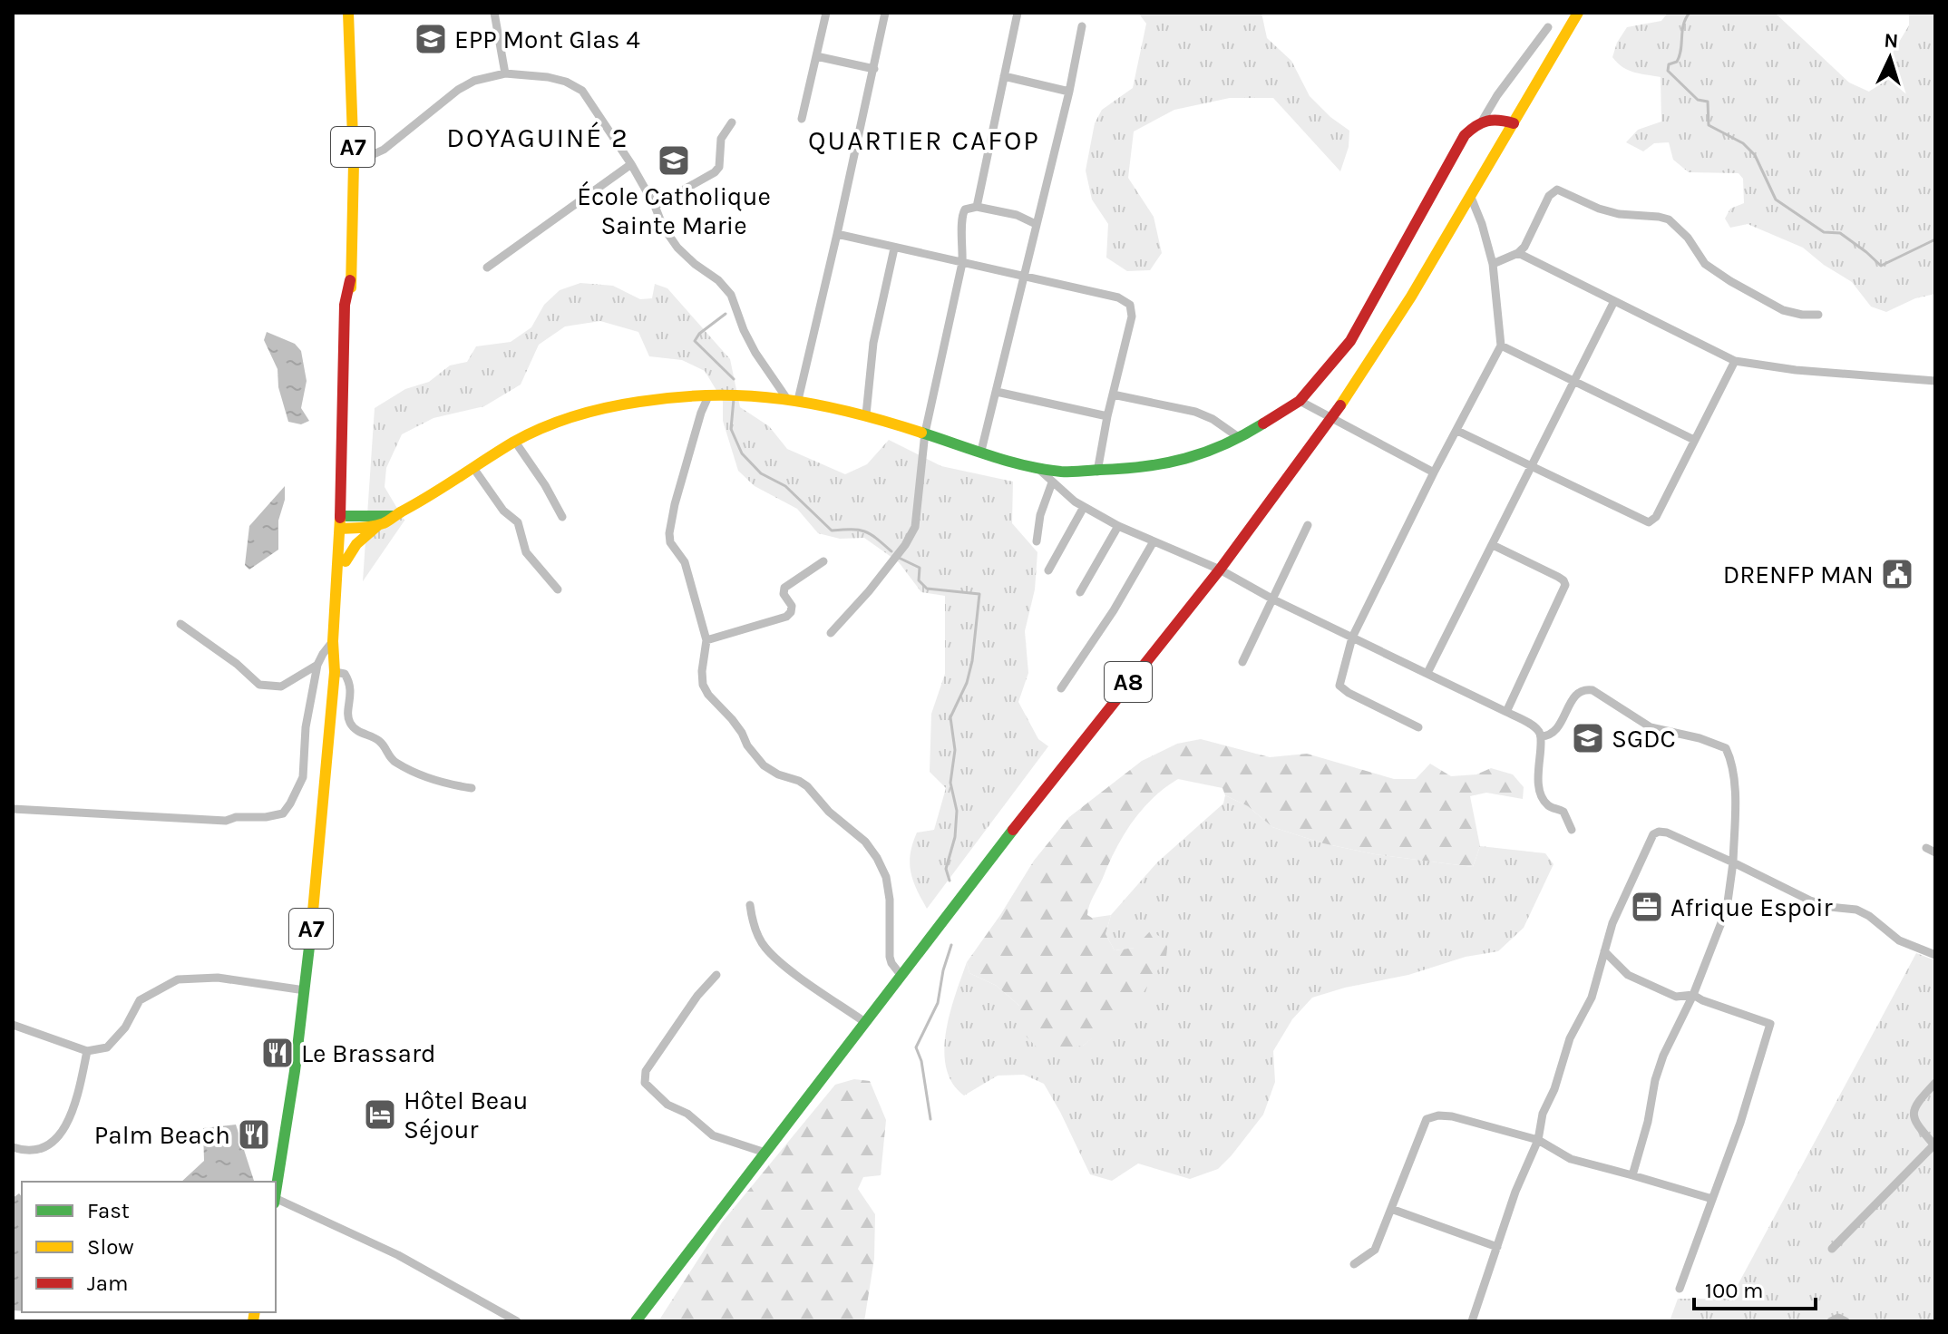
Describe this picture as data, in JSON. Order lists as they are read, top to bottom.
{
  "streets": {
    "main road": ["A7", "A8"]
  },
  "districts": ["DOYAGUINÉ 2", "QUARTIER CAFOP"],
  "places": {
    "school or university": ["EPP Mont Glas 4", "École Catholique Sainte Marie", "SGDC"],
    "public building": ["DRENFP MAN"],
    "office": ["Afrique Espoir"],
    "restaurant": ["Le Brassard", "Palm Beach"],
    "hotel": ["Hôtel Beau Séjour"]
  },
  "legend": ["Fast", "Slow", "Jam"],
  "scale_bar": "100 m",
  "north": "top"
}
